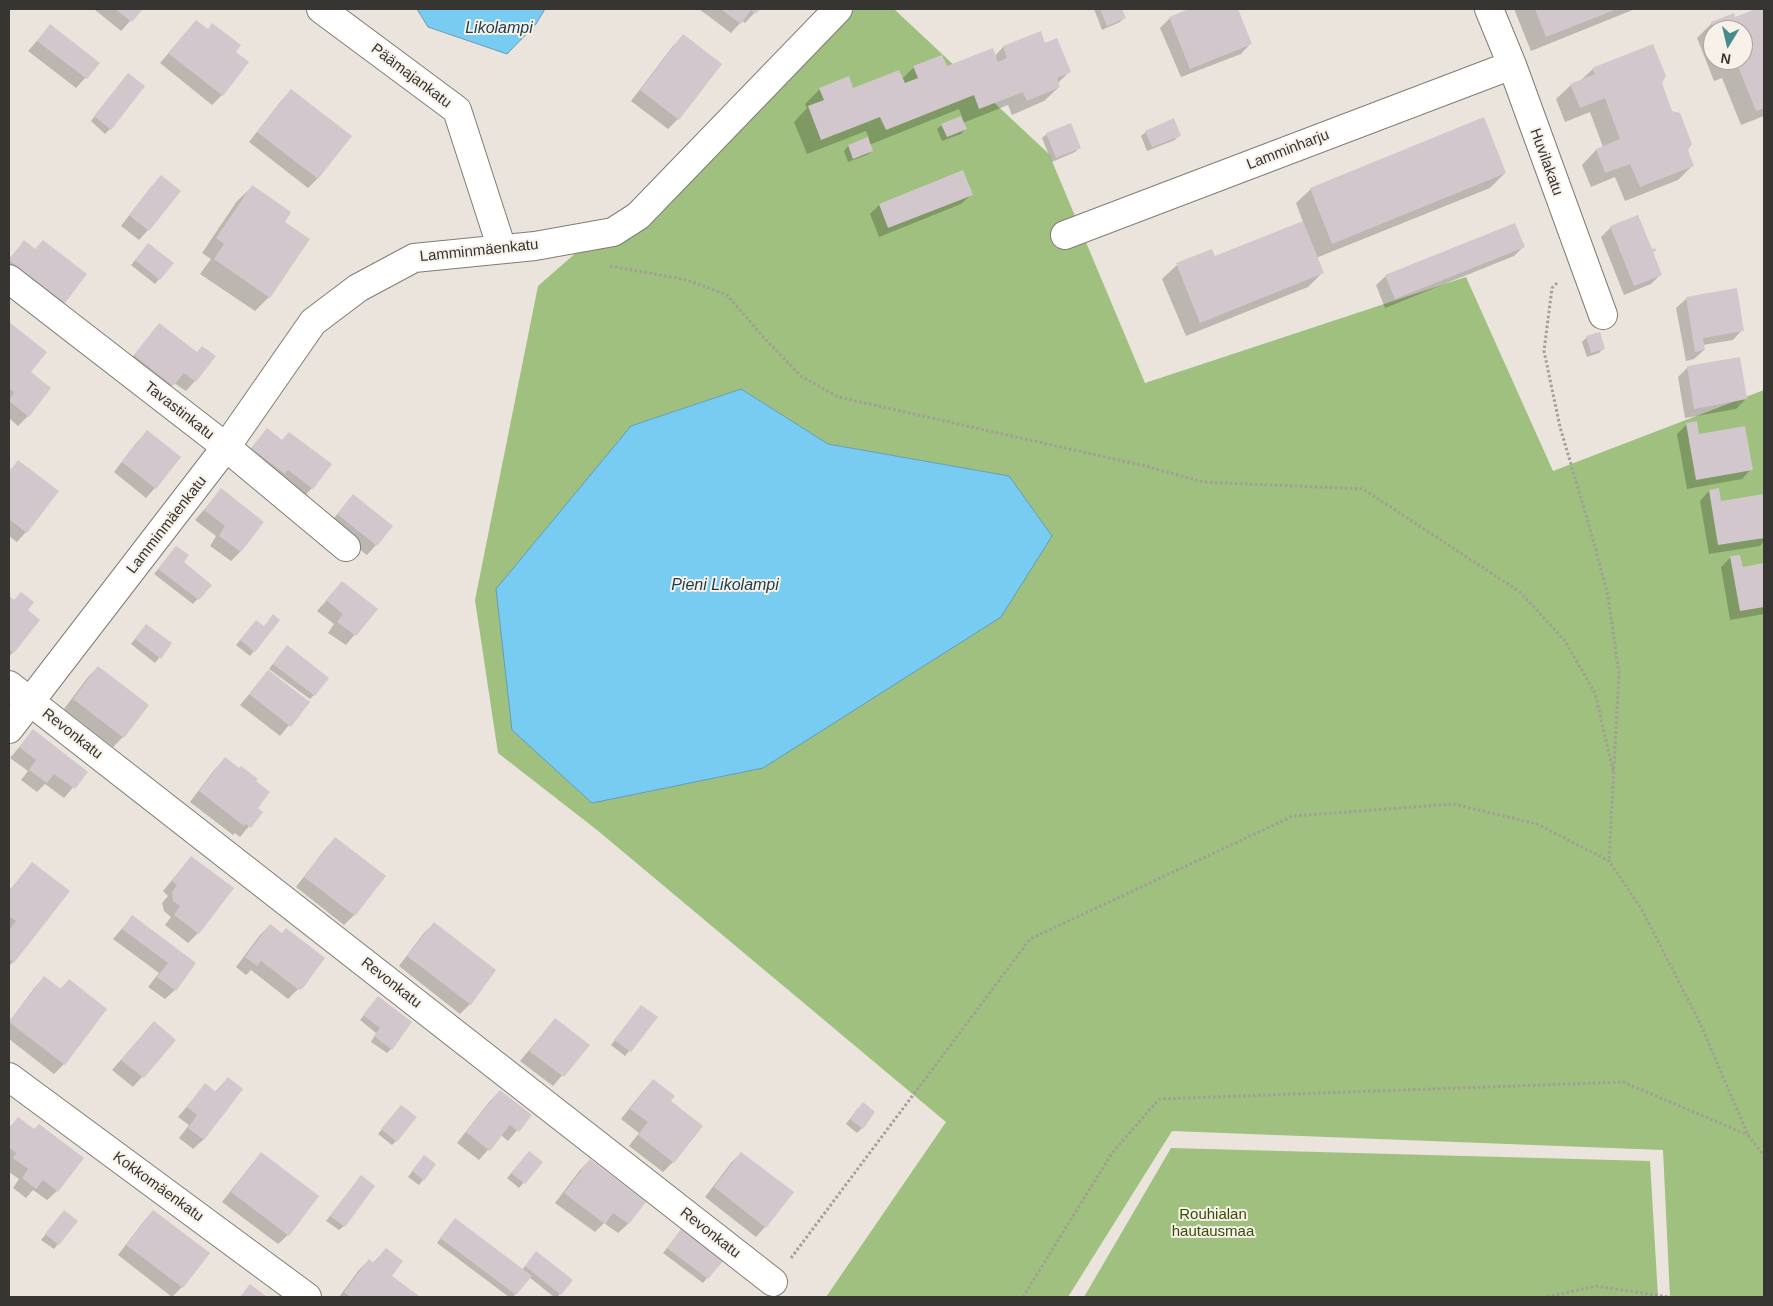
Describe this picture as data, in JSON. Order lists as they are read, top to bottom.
{
  "streets": {
    "street": [
      "Päämajankatu",
      "Lamminharju",
      "Huvilakatu",
      "Lamminmäenkatu",
      "Tavastinkatu",
      "Revonkatu",
      "Kokkomäenkatu"
    ]
  },
  "crossings": [
    ["Päämajankatu", "Lamminmäenkatu"],
    ["Lamminharju", "Huvilakatu"],
    ["Lamminmäenkatu", "Tavastinkatu"],
    ["Lamminmäenkatu", "Revonkatu"]
  ],
  "water": ["Likolampi", "Pieni Likolampi"],
  "parks": ["Rouhialan hautausmaa"],
  "north": "bottom"
}
